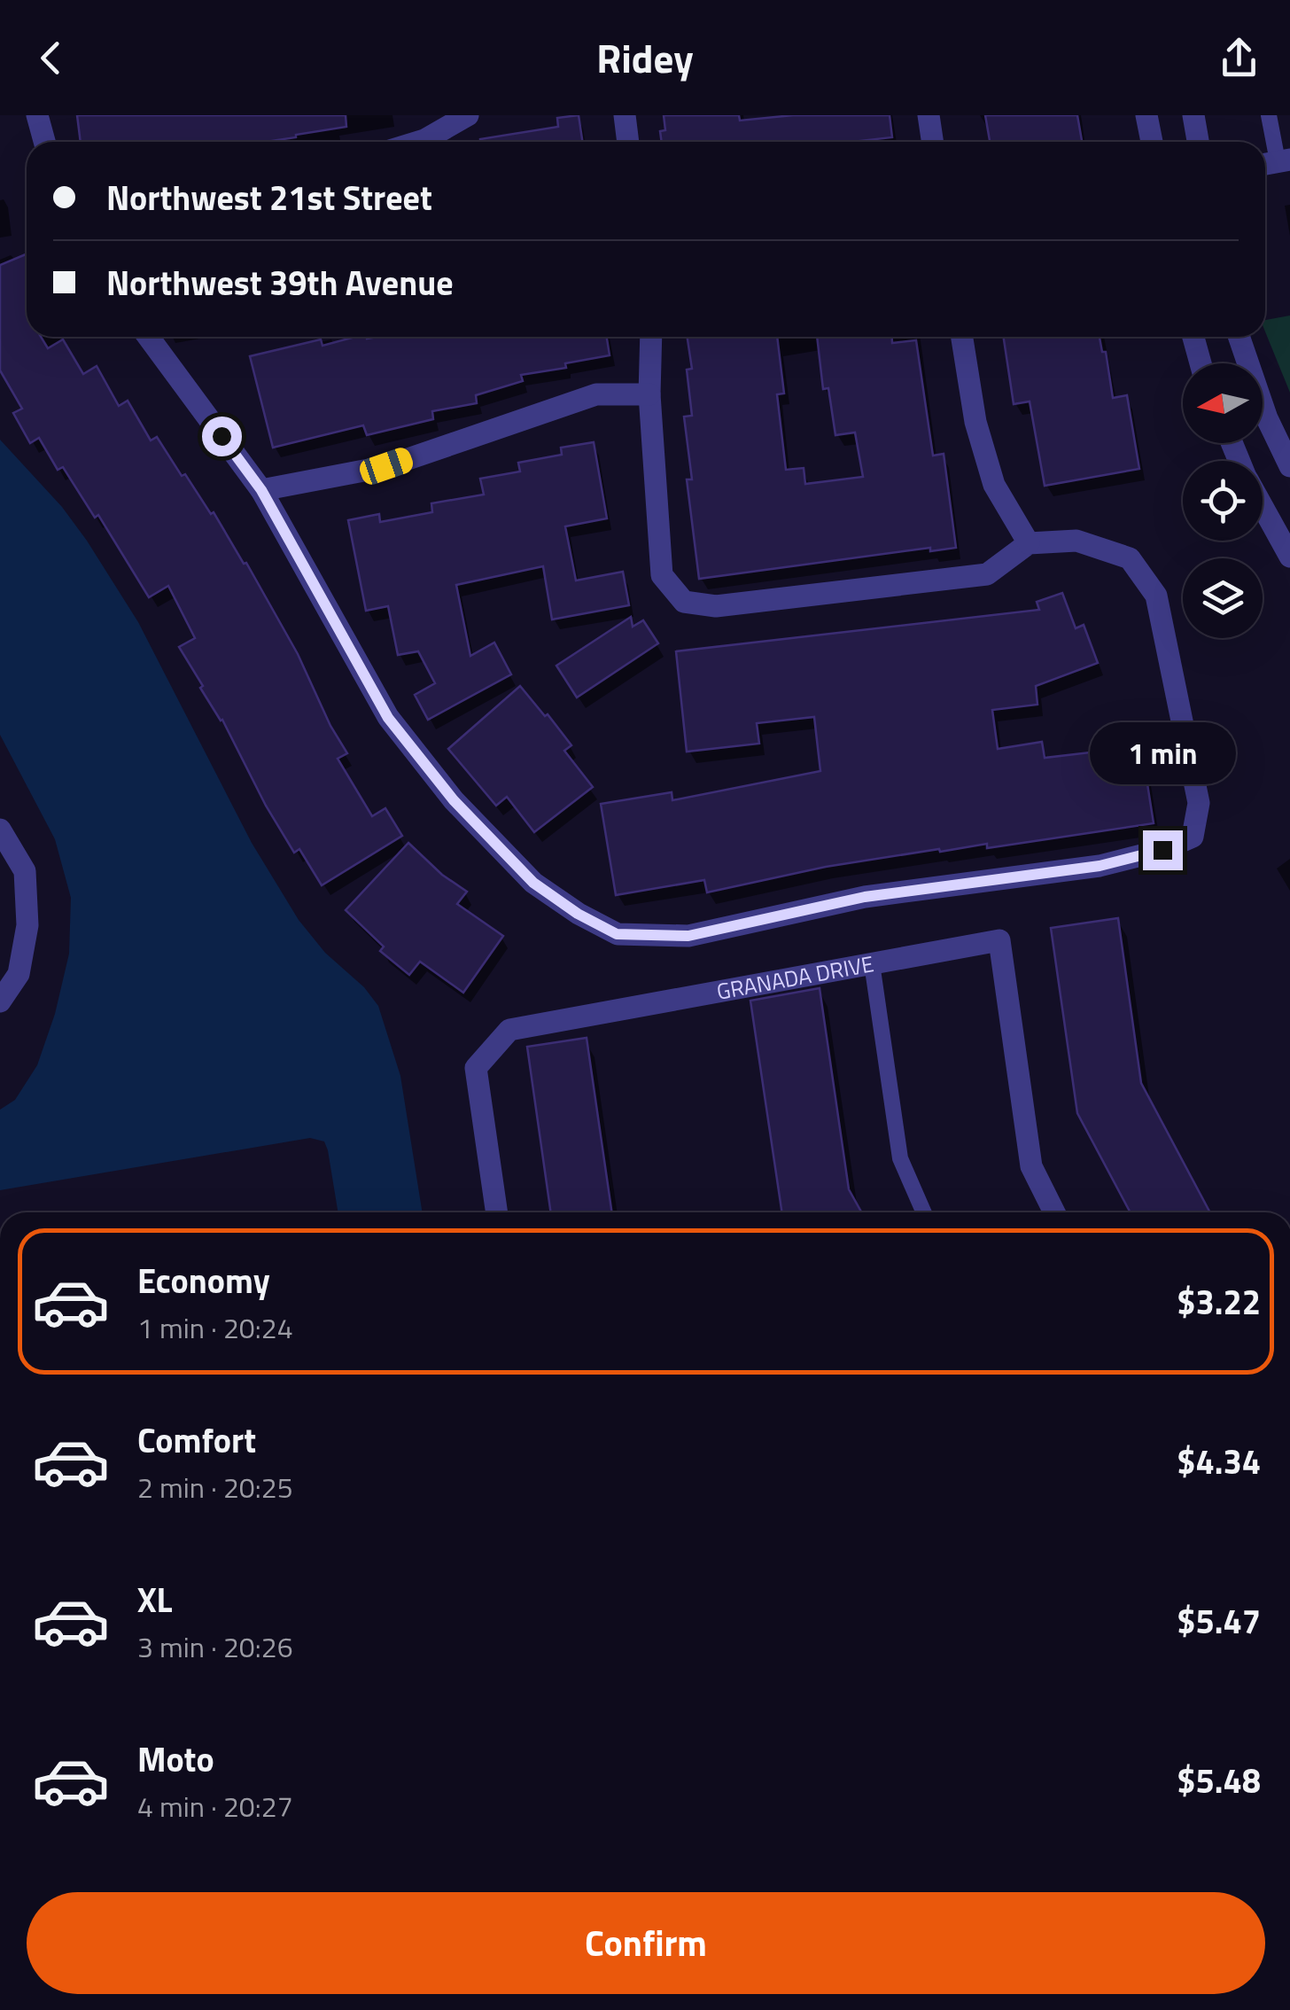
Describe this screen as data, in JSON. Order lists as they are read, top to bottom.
{
  "streets": {
    "street": ["GRANADA DRIVE"]
  },
  "north": "left",
  "page": {
    "header": "Ridey",
    "banner": ["Northwest 21st Street", "Northwest 39th Avenue"],
    "bubble": "1 min",
    "list": [
      {
        "name": "Economy",
        "note": "1 min · 20:24",
        "value": "$3.22"
      },
      {
        "name": "Comfort",
        "note": "2 min · 20:25",
        "value": "$4.34"
      },
      {
        "name": "XL",
        "note": "3 min · 20:26",
        "value": "$5.47"
      },
      {
        "name": "Moto",
        "note": "4 min · 20:27",
        "value": "$5.48"
      }
    ],
    "buttons": "Confirm"
  }
}
